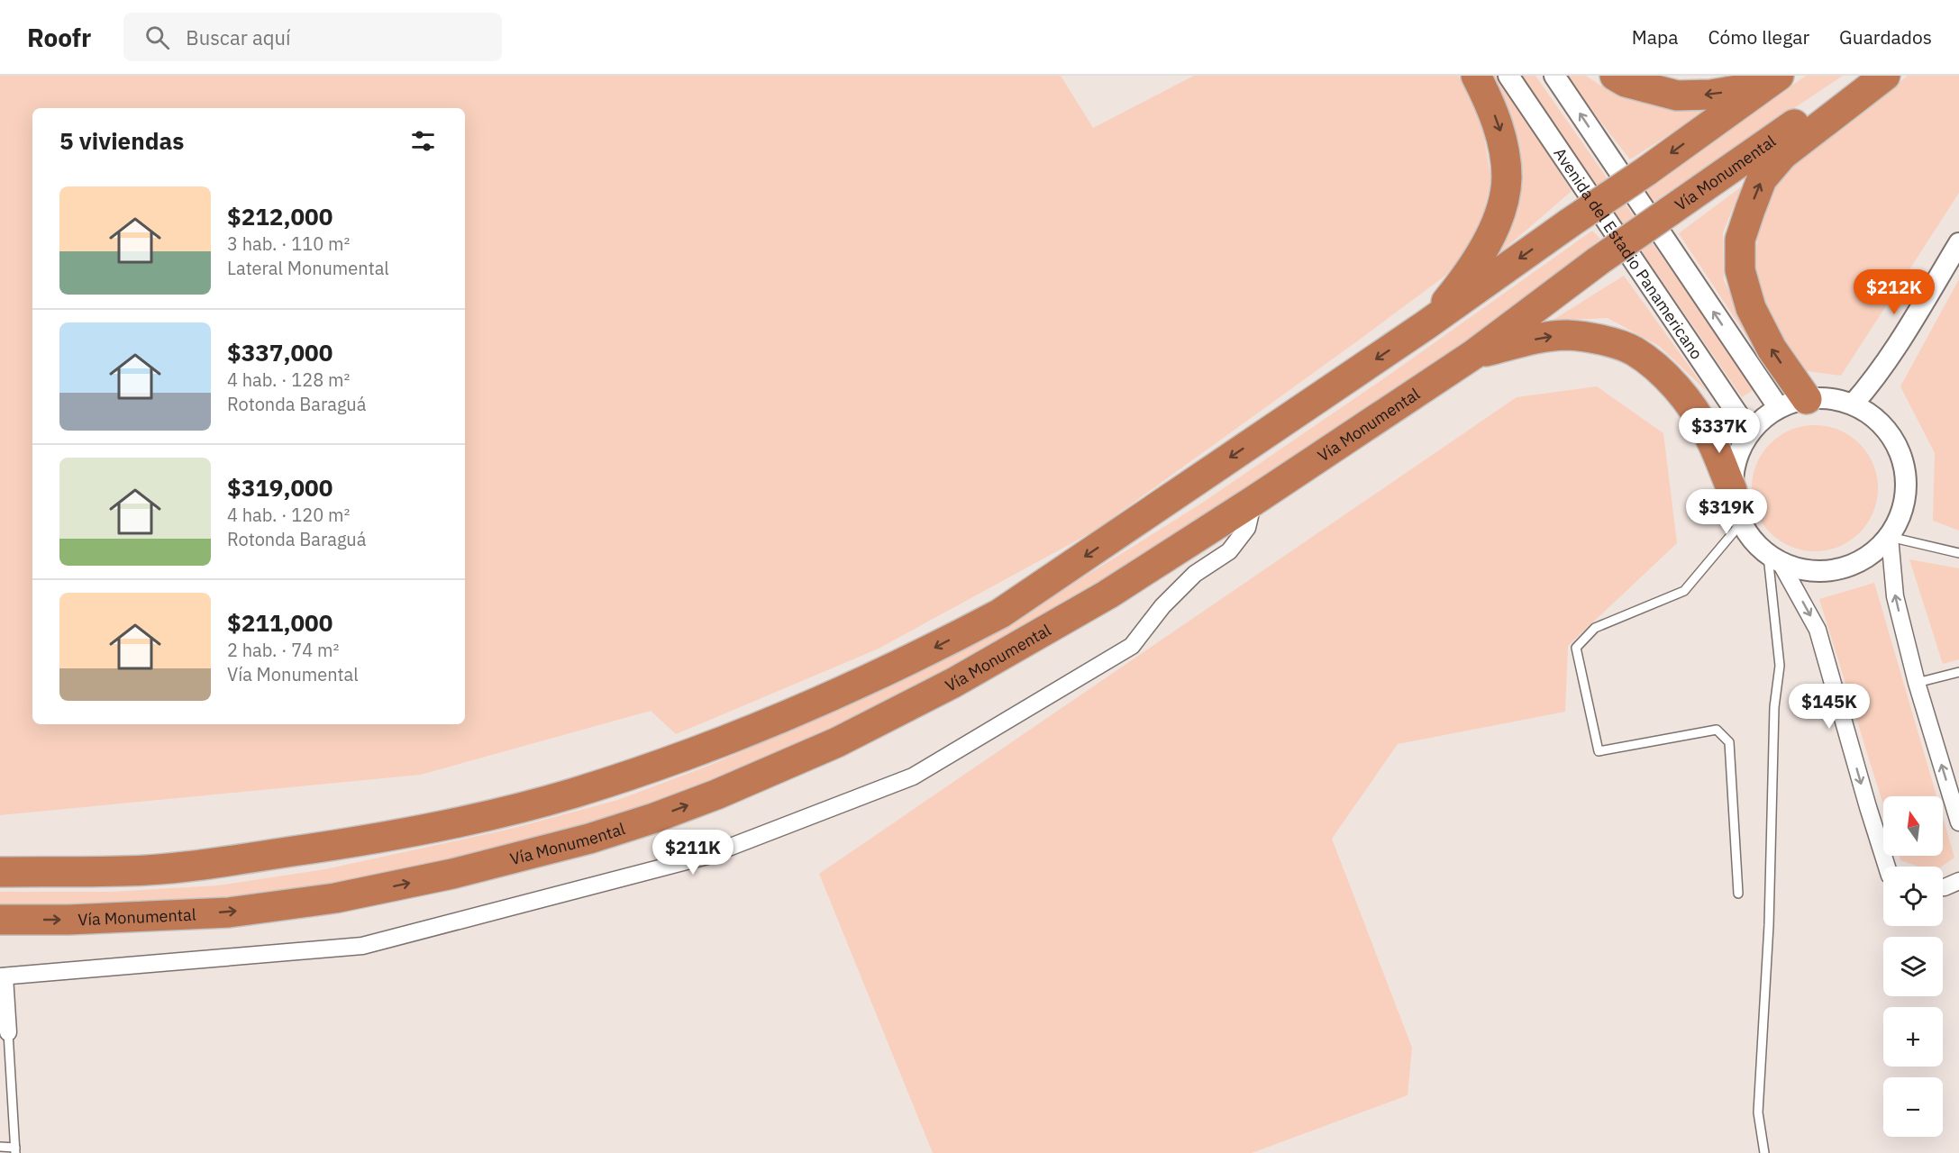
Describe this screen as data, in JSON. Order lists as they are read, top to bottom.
{
  "streets": {
    "highway": ["Vía Monumental"],
    "street": ["Avenida del Estadio Panamericano"]
  },
  "north": "top",
  "page": {
    "header": "Roofr",
    "search": "Buscar aquí",
    "nav": ["Mapa", "Cómo llegar", "Guardados"],
    "heading": "5 viviendas",
    "list": [
      {
        "name": "$212,000",
        "note": "3 hab. · 110 m² · Lateral Monumental"
      },
      {
        "name": "$337,000",
        "note": "4 hab. · 128 m² · Rotonda Baraguá"
      },
      {
        "name": "$319,000",
        "note": "4 hab. · 120 m² · Rotonda Baraguá"
      },
      {
        "name": "$211,000",
        "note": "2 hab. · 74 m² · Vía Monumental"
      }
    ],
    "price": [
      "$212K",
      "$337K",
      "$319K",
      "$145K",
      "$211K"
    ],
    "map_buttons": ["+", "−"]
  }
}
